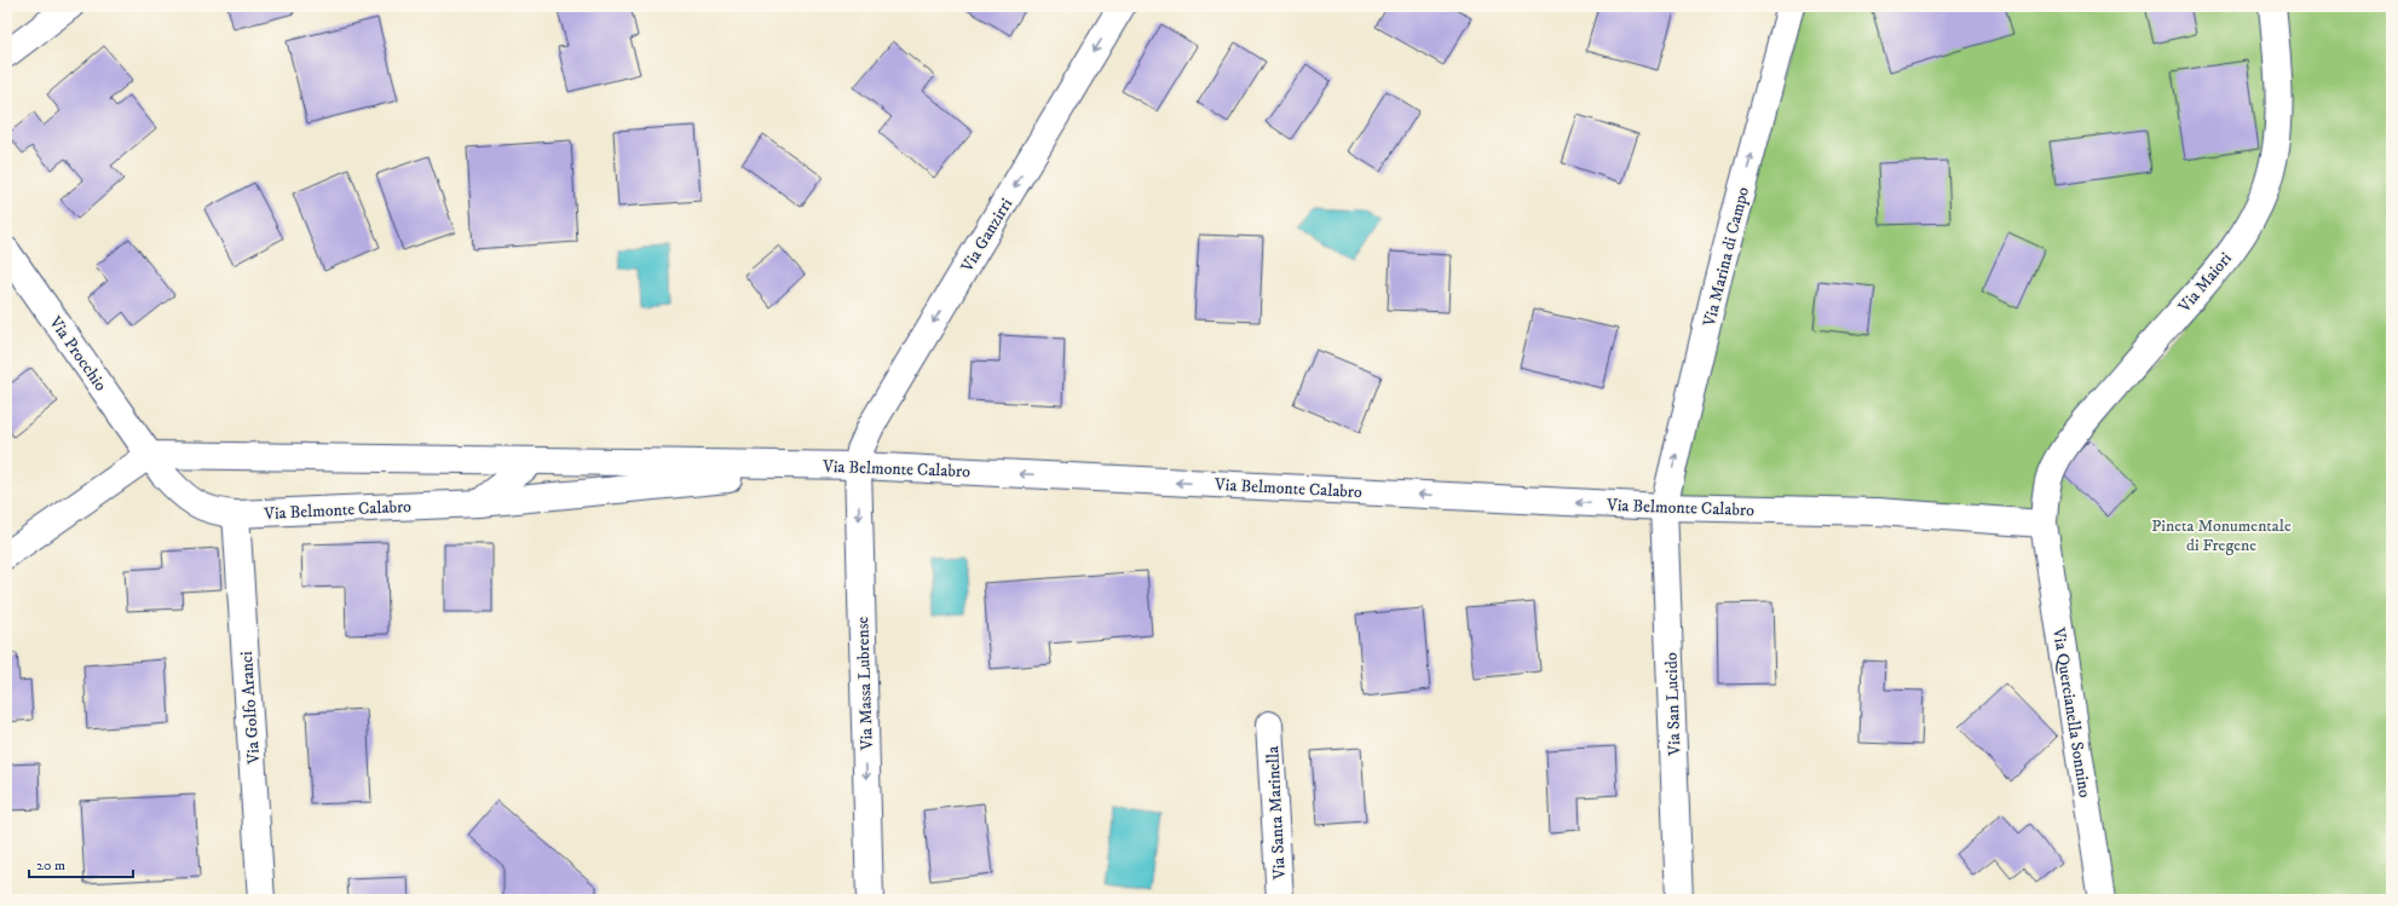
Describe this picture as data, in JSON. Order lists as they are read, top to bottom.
{
  "streets": {
    "street": [
      "Via Ganzirri",
      "Via Marina di Campo",
      "Via Maiori",
      "Via Procchio",
      "Via Belmonte Calabro",
      "Via Massa Lubrense",
      "Via San Lucido",
      "Via Golfo Aranci",
      "Via Quercianella Sonnino",
      "Via Santa Marinella"
    ]
  },
  "crossings": [
    ["Via Ganzirri", "Via Belmonte Calabro"],
    ["Via Ganzirri", "Via Massa Lubrense"],
    ["Via Marina di Campo", "Via Belmonte Calabro"],
    ["Via Marina di Campo", "Via San Lucido"],
    ["Via Maiori", "Via Belmonte Calabro"],
    ["Via Maiori", "Via Quercianella Sonnino"],
    ["Via Procchio", "Via Belmonte Calabro"],
    ["Via Belmonte Calabro", "Via Massa Lubrense"],
    ["Via Belmonte Calabro", "Via San Lucido"],
    ["Via Belmonte Calabro", "Via Golfo Aranci"],
    ["Via Belmonte Calabro", "Via Quercianella Sonnino"]
  ],
  "one_way": ["Via Ganzirri", "Via Marina di Campo", "Via Massa Lubrense"],
  "parks": ["Pineta Monumentale di Fregene"],
  "scale_bar": "20 m"
}
